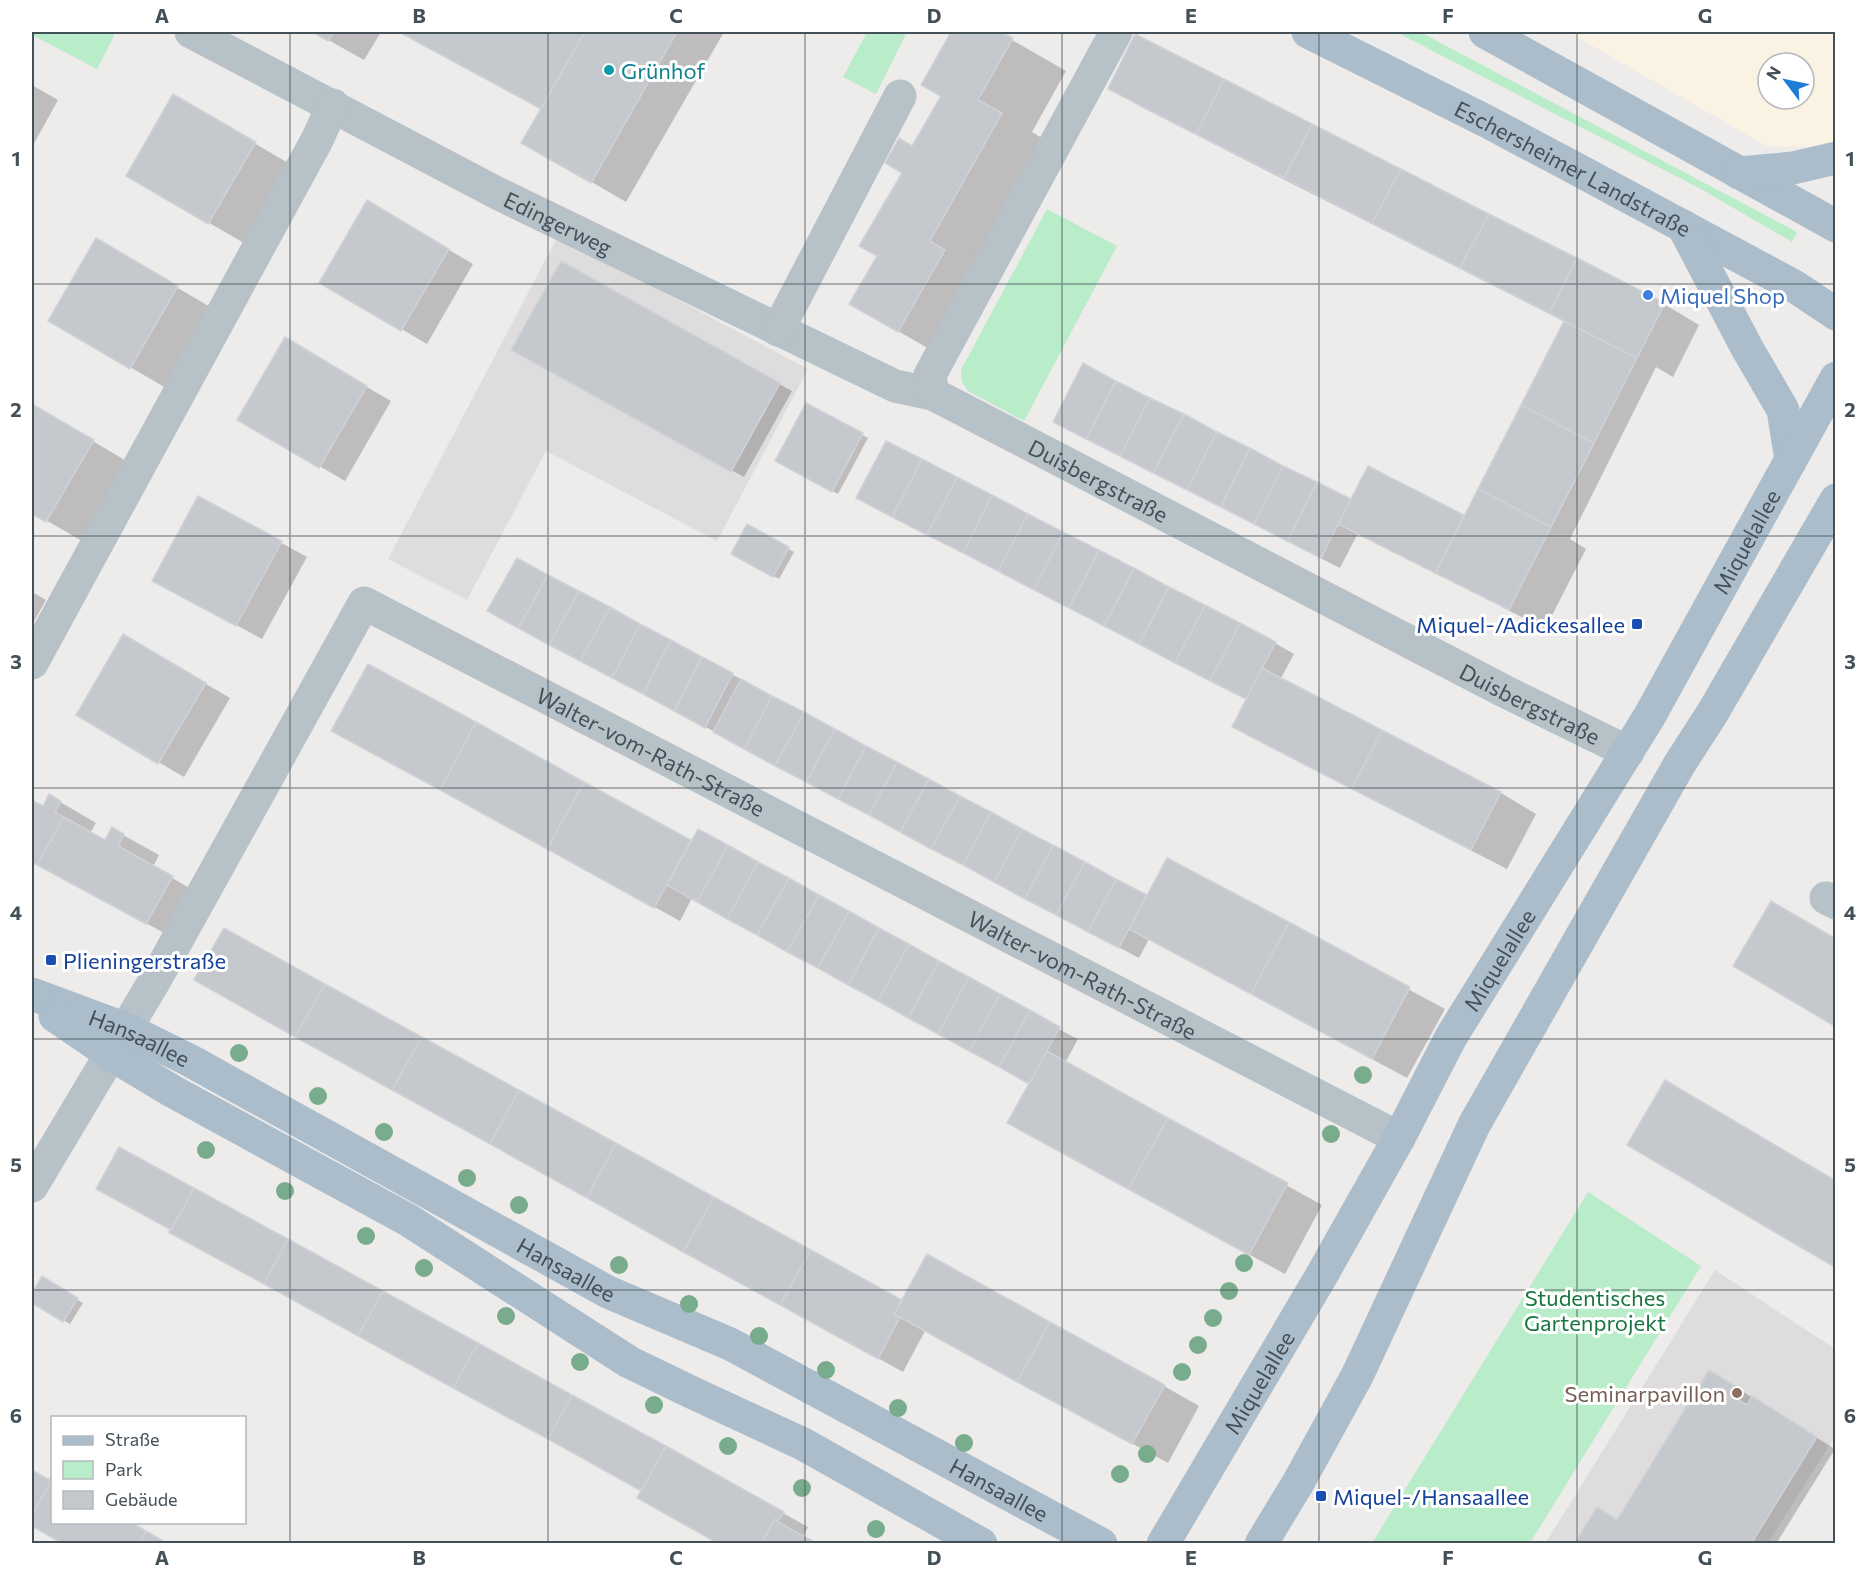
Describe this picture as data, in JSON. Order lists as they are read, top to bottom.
{
  "streets": {
    "main road": ["Eschersheimer Landstraße", "Miquelallee", "Hansaallee"],
    "street": ["Edingerweg", "Duisbergstraße", "Walter-vom-Rath-Straße"]
  },
  "crossings": [
    ["Edingerweg", "Duisbergstraße"],
    ["Duisbergstraße", "Miquelallee"],
    ["Miquelallee", "Walter-vom-Rath-Straße"],
    ["Walter-vom-Rath-Straße", "Hansaallee"]
  ],
  "parks": ["Studentisches Gartenprojekt"],
  "places": {
    "other": ["Grünhof", "Miquel Shop", "Seminarpavillon"],
    "transit": ["Miquel-/Adickesallee", "Plieningerstraße", "Miquel-/Hansaallee"]
  },
  "legend": ["Straße", "Park", "Gebäude"],
  "north": "top left",
  "grid": {
    "columns": [
      "A",
      "B",
      "C",
      "D",
      "E",
      "F",
      "G"
    ],
    "rows": [
      "1",
      "2",
      "3",
      "4",
      "5",
      "6"
    ]
  }
}
